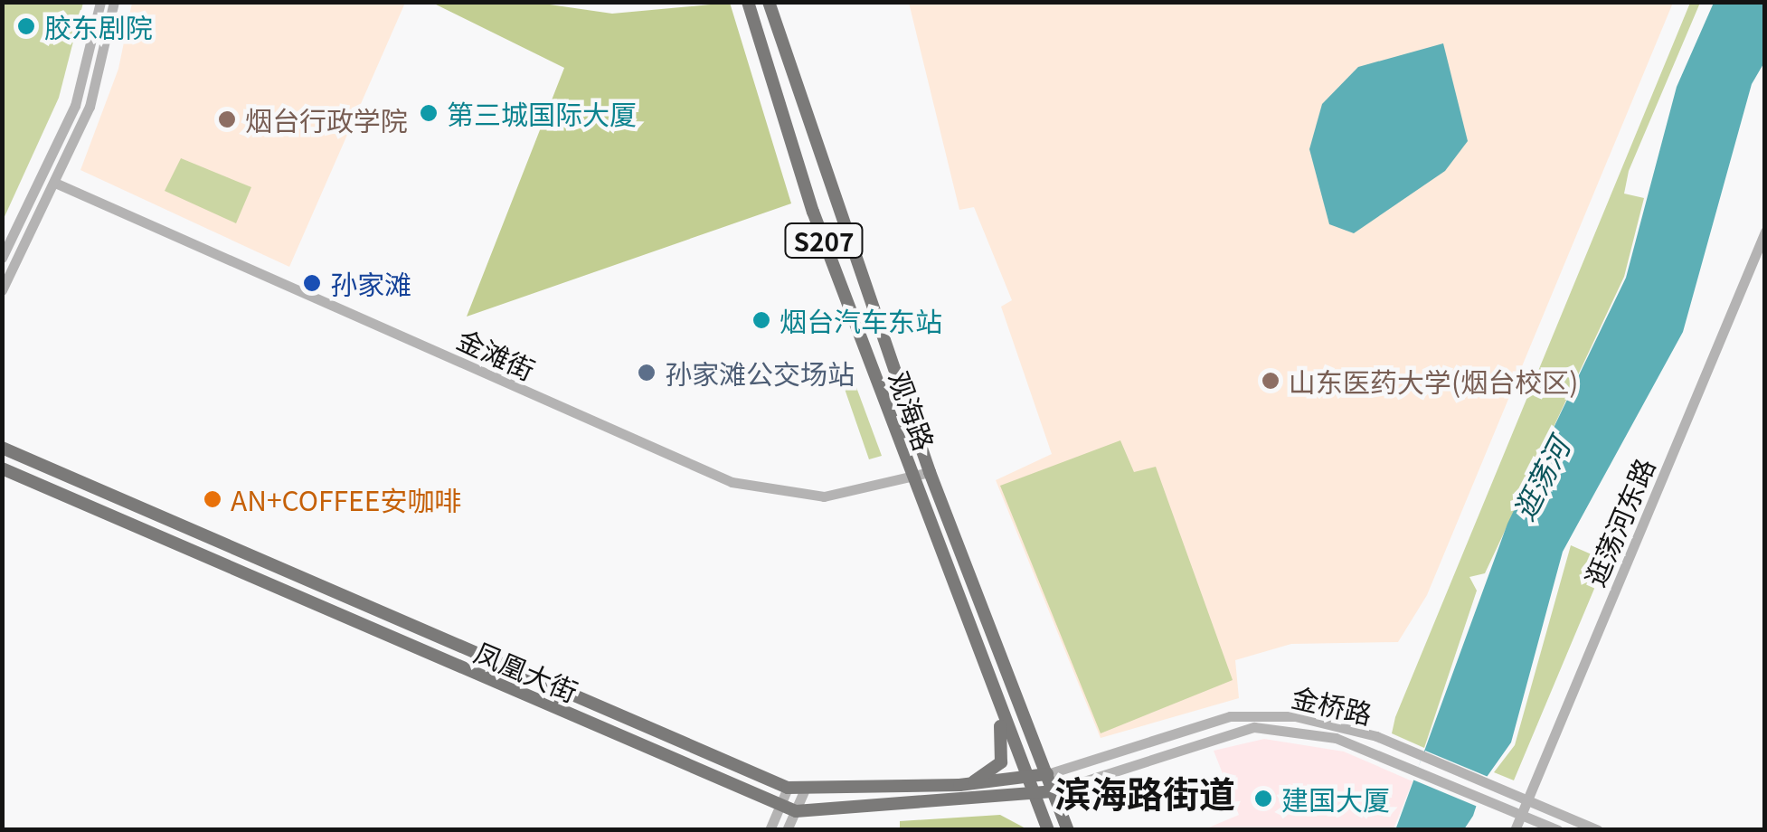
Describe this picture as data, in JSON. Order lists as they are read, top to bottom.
{
  "streets": {
    "main road": ["S207", "观海路", "凤凰大街"],
    "street": ["金滩街", "逛荡河东路", "金桥路"]
  },
  "crossings": [
    ["金滩街", "观海路"],
    ["观海路", "凤凰大街"],
    ["观海路", "金桥路"],
    ["逛荡河东路", "金桥路"],
    ["凤凰大街", "金桥路"]
  ],
  "districts": ["滨海路街道"],
  "water": ["逛荡河"],
  "places": [
    "胶东剧院",
    "第三城国际大厦",
    "烟台行政学院",
    "孙家滩",
    "烟台汽车东站",
    "孙家滩公交场站",
    "山东医药大学(烟台校区)",
    "AN+COFFEE安咖啡",
    "建国大厦"
  ]
}
